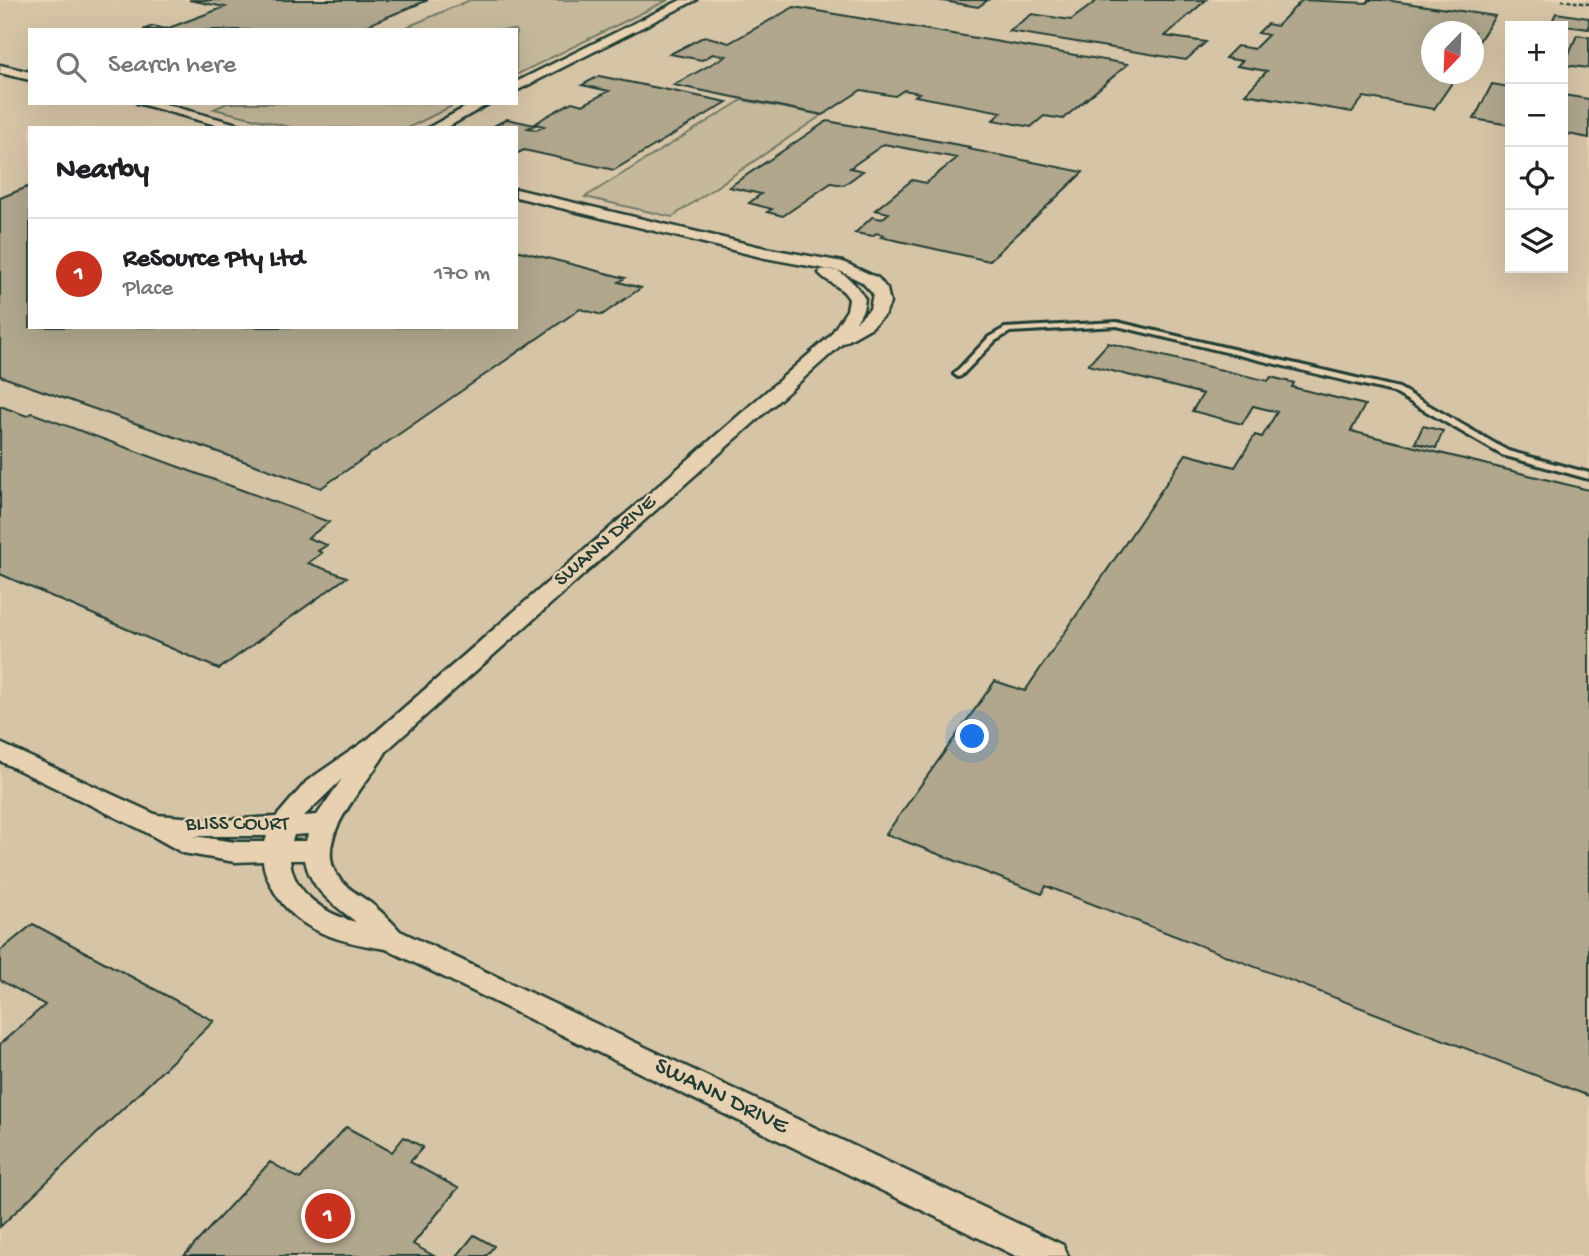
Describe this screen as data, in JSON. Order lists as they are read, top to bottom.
{
  "streets": {
    "street": ["SWANN DRIVE", "BLISS COURT"]
  },
  "crossings": [
    ["SWANN DRIVE", "BLISS COURT"]
  ],
  "north": "bottom left",
  "page": {
    "map_buttons": ["+", "−"],
    "search": "Search here",
    "heading": "Nearby",
    "list": [
      {
        "mark": "1",
        "name": "ReSource Pty Ltd",
        "note": "Place",
        "value": "170 m"
      }
    ],
    "pins": "1"
  }
}
